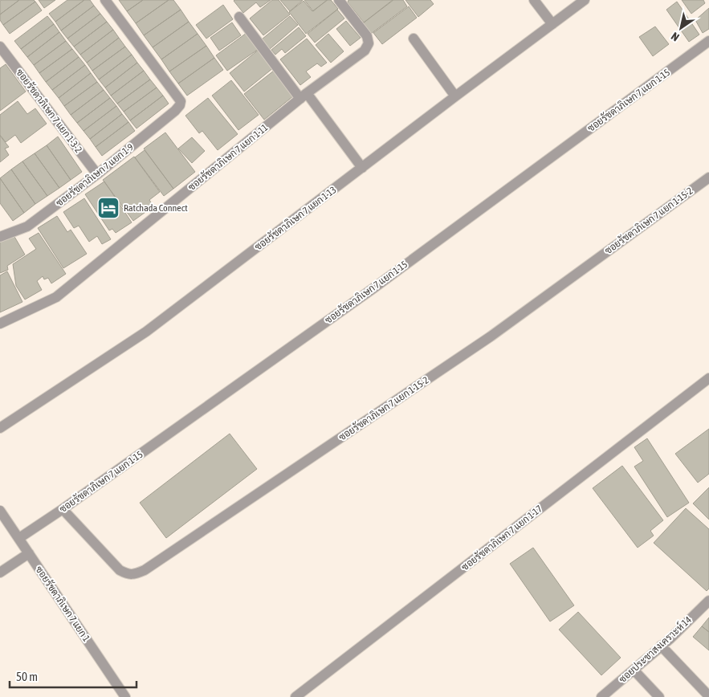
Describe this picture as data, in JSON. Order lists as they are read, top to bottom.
{
  "streets": {
    "street": [
      "ซอยรัชดาภิเษก 7 แยก 1-15",
      "ซอยรัชดาภิเษก 7 แยก 1-3-2",
      "ซอยรัชดาภิเษก 7 แยก 1-11",
      "ซอยรัชดาภิเษก 7 แยก 1-9",
      "ซอยรัชดาภิเษก 7 แยก 1-13",
      "ซอยรัชดาภิเษก 7 แยก 1-15-2",
      "ซอยรัชดาภิเษก 7 แยก 1-17",
      "ซอยรัชดาภิเษก 7 แยก 1",
      "ซอยประชาสงเคราะห์ 14"
    ]
  },
  "crossings": [
    ["ซอยรัชดาภิเษก 7 แยก 1-15", "ซอยรัชดาภิเษก 7 แยก 1-15-2"],
    ["ซอยรัชดาภิเษก 7 แยก 1-15", "ซอยรัชดาภิเษก 7 แยก 1"],
    ["ซอยรัชดาภิเษก 7 แยก 1-3-2", "ซอยรัชดาภิเษก 7 แยก 1-9"]
  ],
  "places": {
    "hotel": ["Ratchada Connect"]
  },
  "scale_bar": "50 m",
  "north": "bottom left"
}
